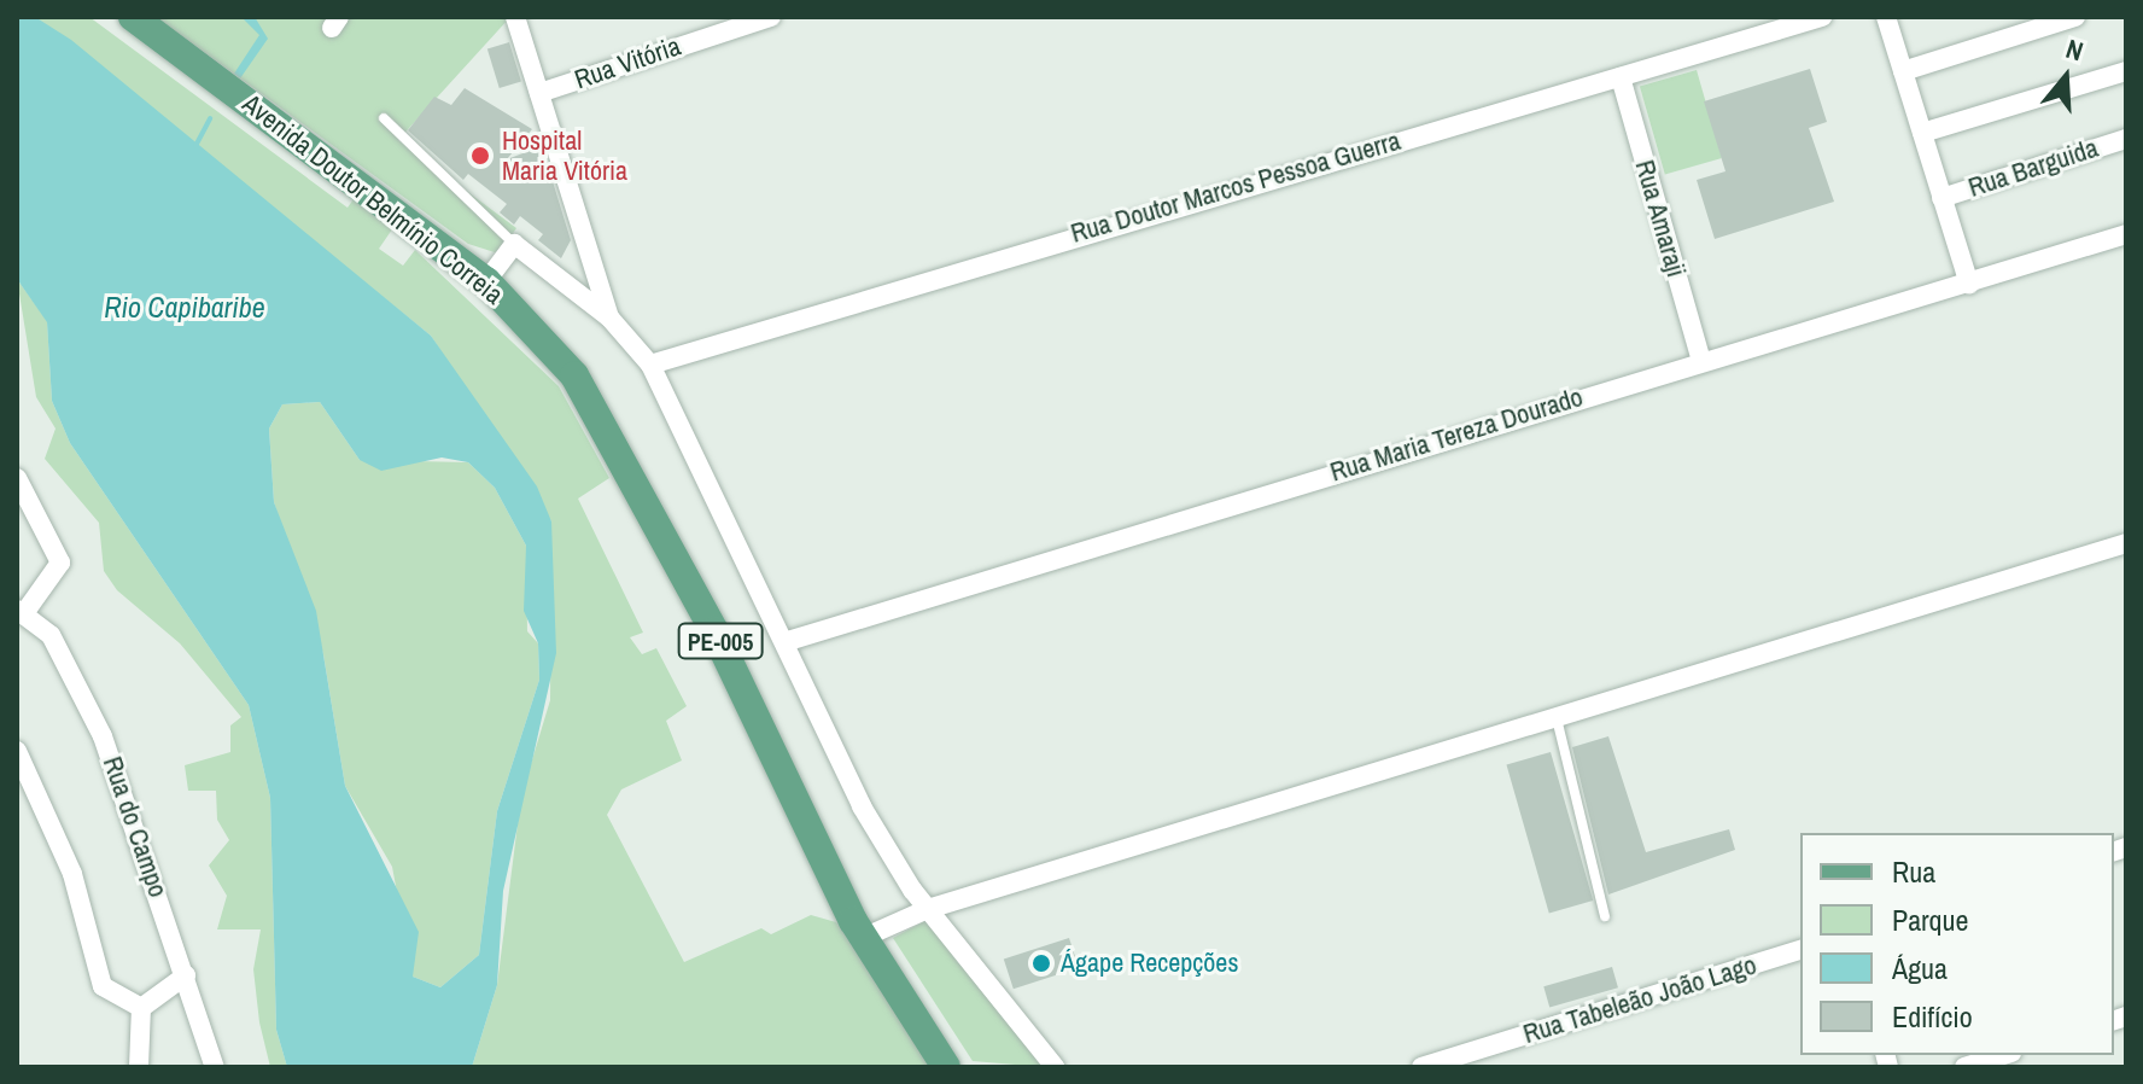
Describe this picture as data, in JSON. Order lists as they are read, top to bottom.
{
  "streets": {
    "main road": ["Avenida Doutor Belmínio Correia", "PE-005"],
    "street": [
      "Rua Vitória",
      "Rua Barguida",
      "Rua Doutor Marcos Pessoa Guerra",
      "Rua Amaraji",
      "Rua Maria Tereza Dourado",
      "Rua do Campo",
      "Rua Tabeleão João Lago"
    ]
  },
  "crossings": [
    ["Rua Doutor Marcos Pessoa Guerra", "Rua Amaraji"],
    ["Rua Amaraji", "Rua Maria Tereza Dourado"]
  ],
  "water": ["Rio Capibaribe"],
  "places": ["Hospital Maria Vitória", "Ágape Recepções"],
  "legend": [
    "Rua",
    "Parque",
    "Água",
    "Edifício"
  ],
  "north": "top"
}
